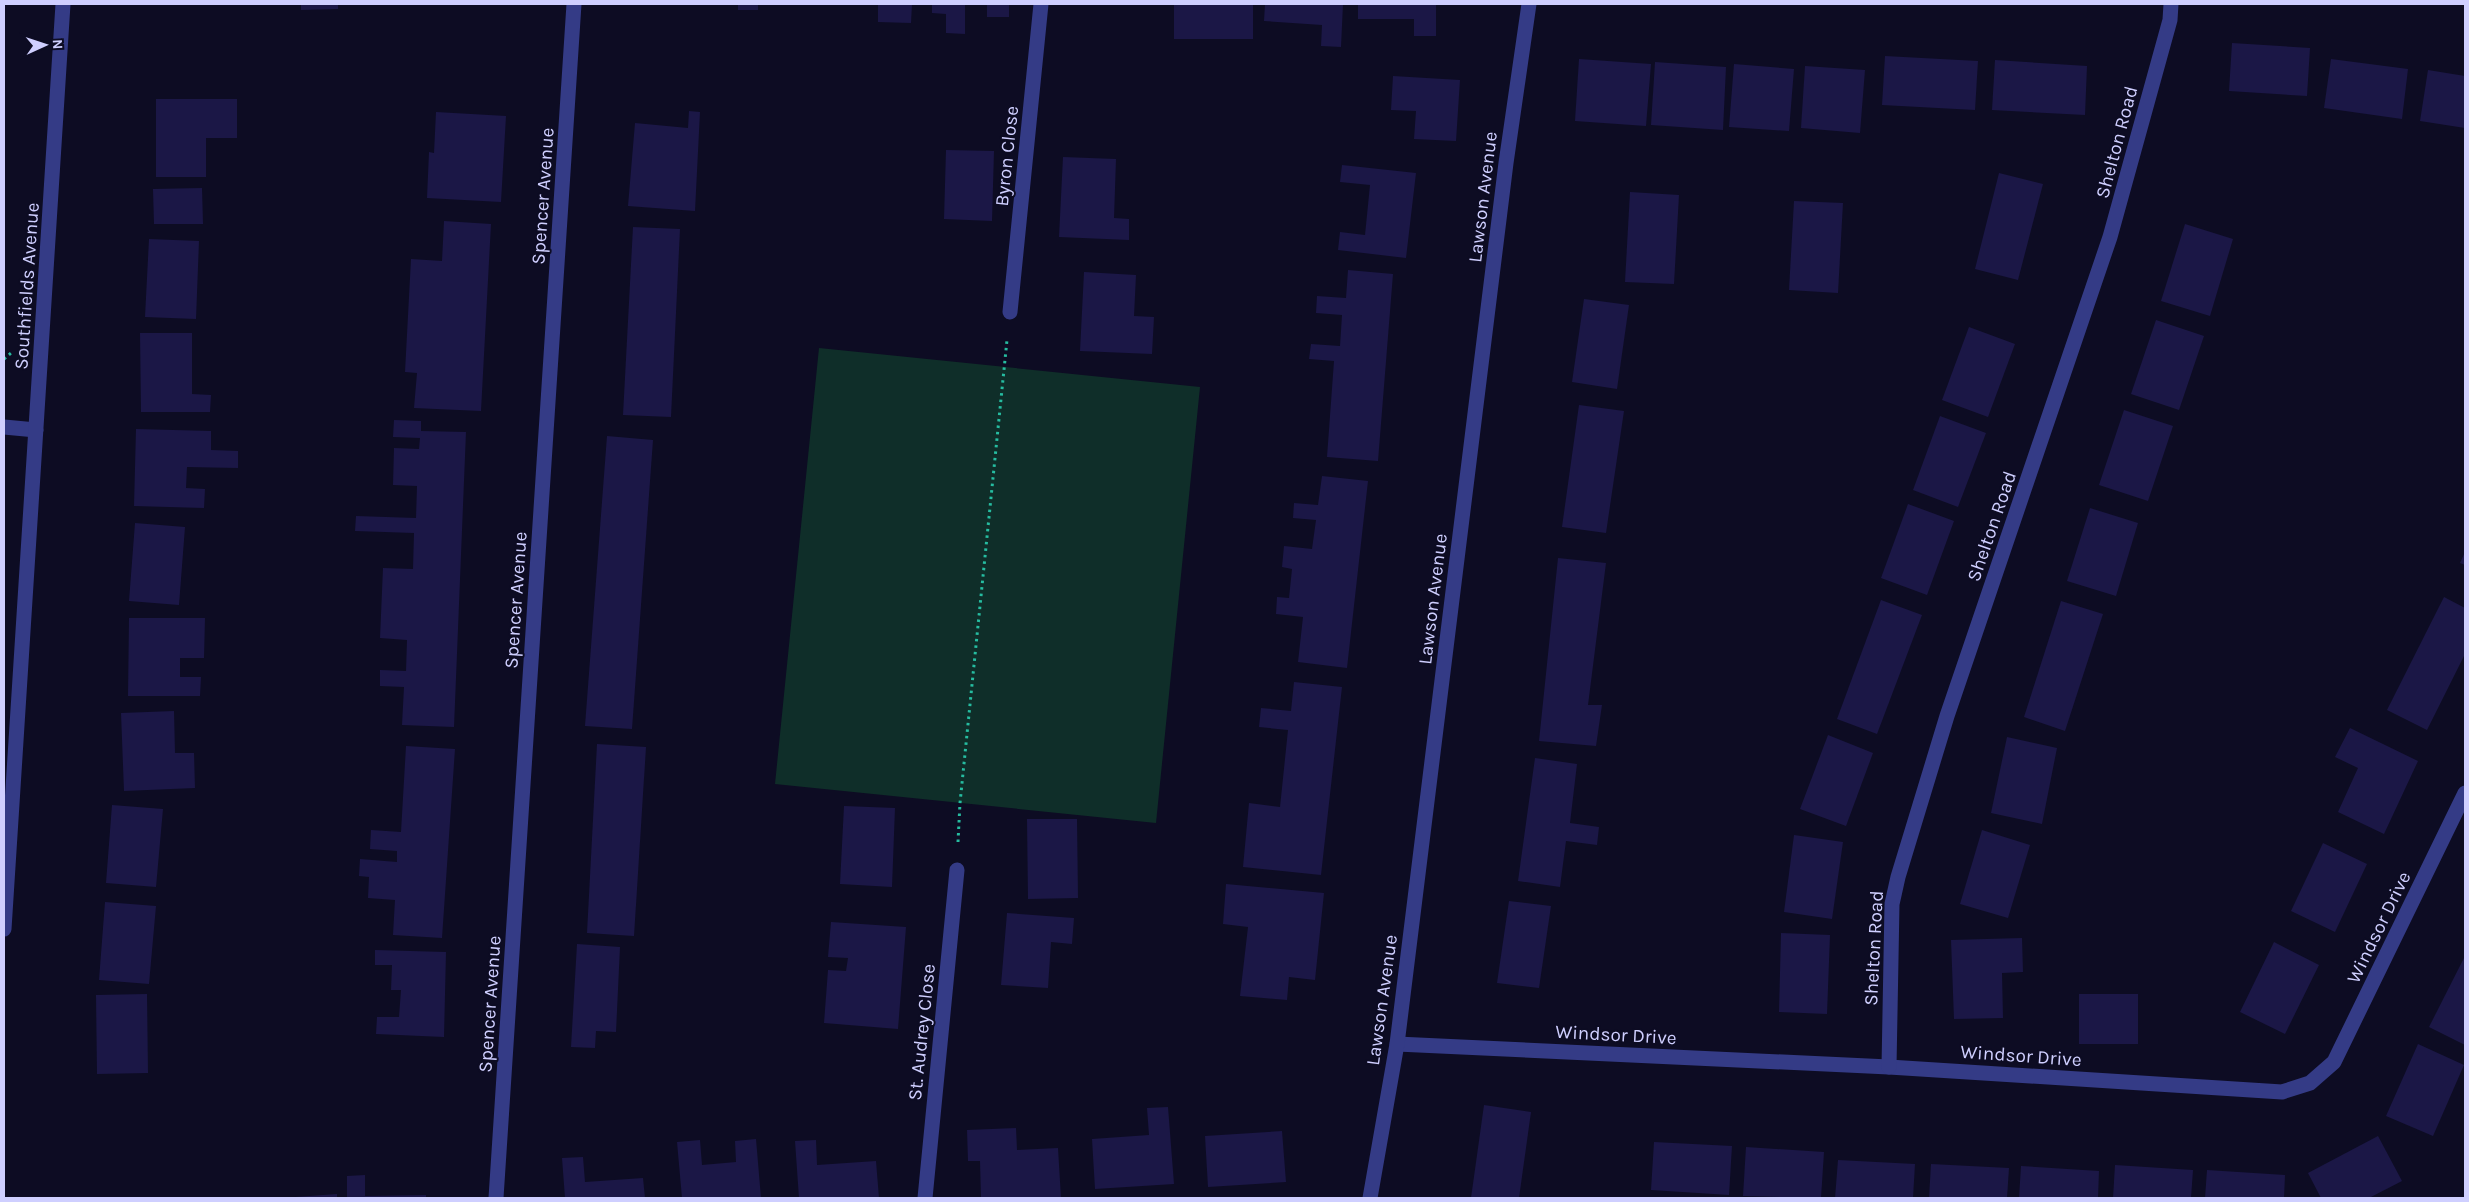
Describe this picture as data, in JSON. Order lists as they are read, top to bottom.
{
  "streets": {
    "street": [
      "Shelton Road",
      "Byron Close",
      "Spencer Avenue",
      "Lawson Avenue",
      "Southfields Avenue",
      "Windsor Drive",
      "St. Audrey Close"
    ]
  },
  "crossings": [
    ["Shelton Road", "Windsor Drive"],
    ["Lawson Avenue", "Windsor Drive"]
  ],
  "north": "right"
}
